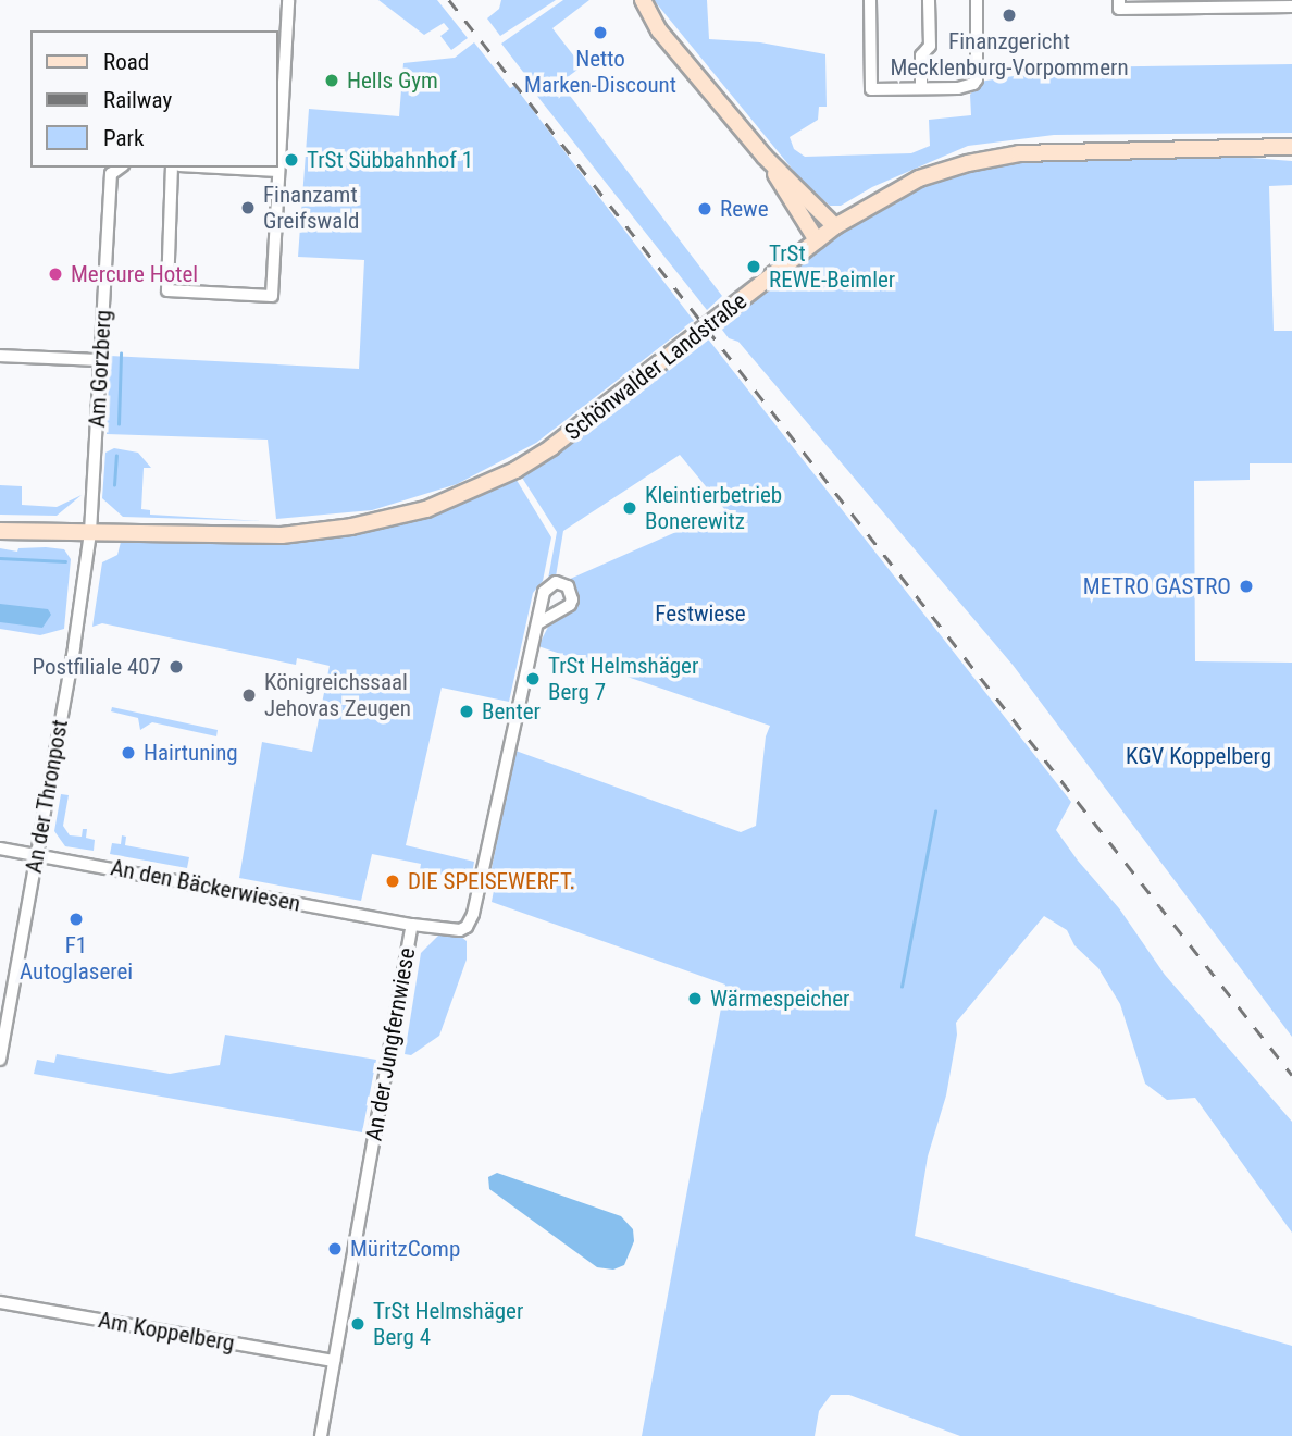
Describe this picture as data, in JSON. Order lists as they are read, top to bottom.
{
  "streets": {
    "main road": ["Schönwalder Landstraße"],
    "street": [
      "Am Gorzberg",
      "An der Thronpost",
      "An den Bäckerwiesen",
      "An der Jungfernwiese",
      "Am Koppelberg"
    ]
  },
  "crossings": [
    ["Schönwalder Landstraße", "Am Gorzberg"],
    ["Schönwalder Landstraße", "An der Thronpost"],
    ["Am Gorzberg", "An der Thronpost"],
    ["An der Thronpost", "An den Bäckerwiesen"],
    ["An den Bäckerwiesen", "An der Jungfernwiese"],
    ["An der Jungfernwiese", "Am Koppelberg"]
  ],
  "parks": ["Festwiese", "KGV Koppelberg"],
  "places": [
    "Finanzgericht Mecklenburg-Vorpommern",
    "Netto Marken-Discount",
    "Hells Gym",
    "TrSt Sübbahnhof 1",
    "Finanzamt Greifswald",
    "Rewe",
    "TrSt REWE-Beimler",
    "Mercure Hotel",
    "Kleintierbetrieb Bonerewitz",
    "METRO GASTRO",
    "Postfiliale 407",
    "TrSt Helmshäger Berg 7",
    "Königreichssaal Jehovas Zeugen",
    "Benter",
    "Hairtuning",
    "DIE SPEISEWERFT.",
    "F1 Autoglaserei",
    "Wärmespeicher",
    "MüritzComp",
    "TrSt Helmshäger Berg 4"
  ],
  "legend": ["Road", "Railway", "Park"]
}
